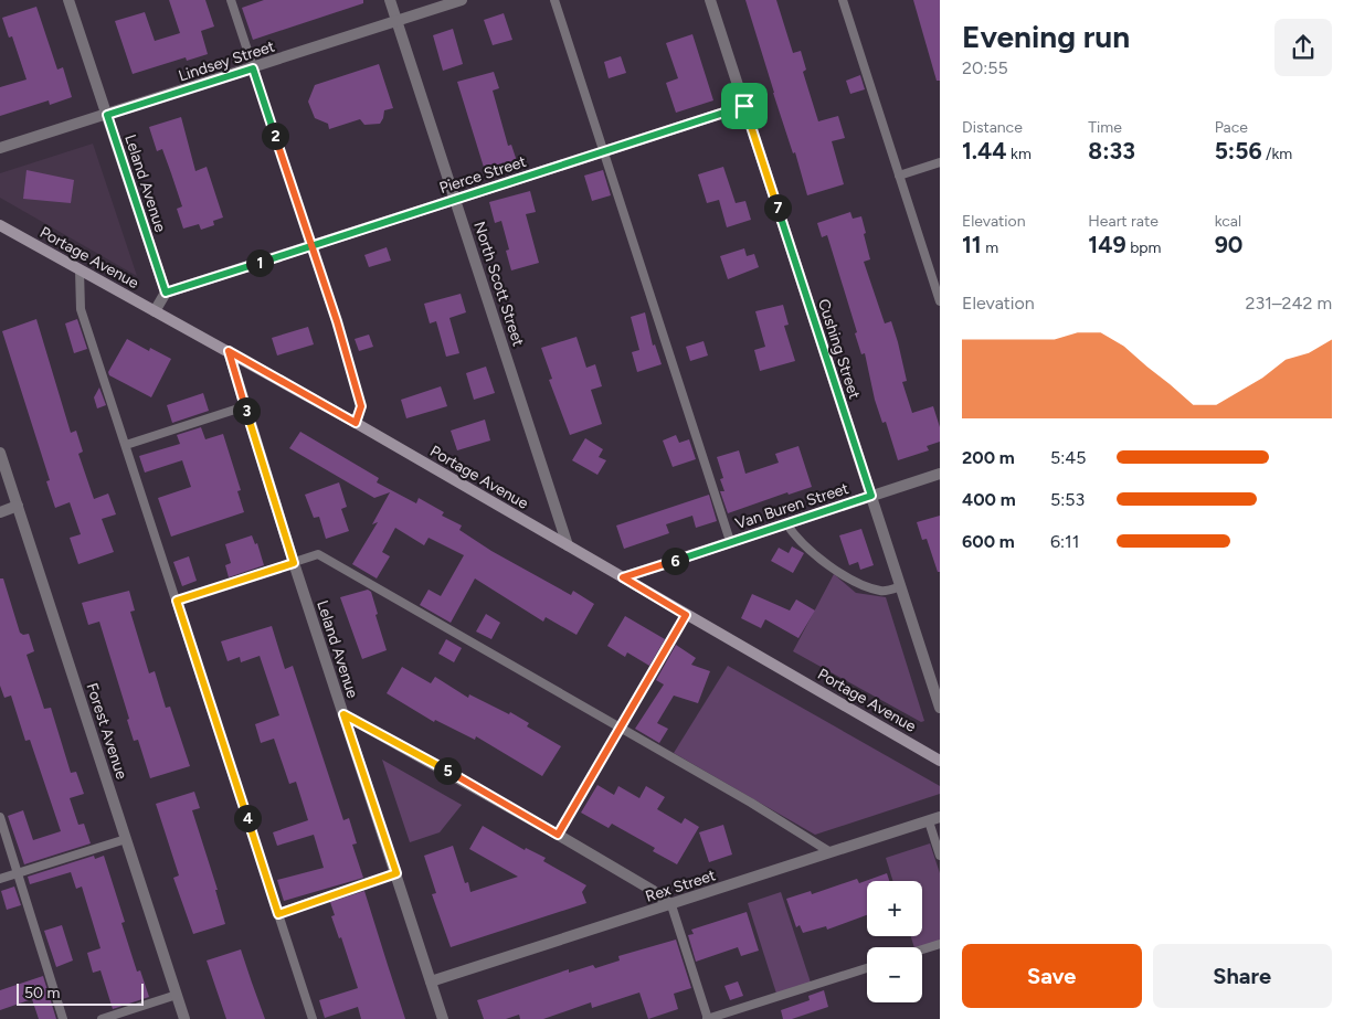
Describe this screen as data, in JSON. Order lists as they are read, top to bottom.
{
  "streets": {
    "main road": ["Portage Avenue"],
    "street": [
      "Lindsey Street",
      "Pierce Street",
      "Leland Avenue",
      "North Scott Street",
      "Cushing Street",
      "Van Buren Street",
      "Forest Avenue",
      "Rex Street"
    ]
  },
  "crossings": [
    ["Lindsey Street", "Leland Avenue"],
    ["Lindsey Street", "North Scott Street"],
    ["Pierce Street", "Leland Avenue"],
    ["Pierce Street", "North Scott Street"],
    ["Pierce Street", "Cushing Street"],
    ["Leland Avenue", "Portage Avenue"],
    ["Leland Avenue", "Rex Street"],
    ["Portage Avenue", "North Scott Street"],
    ["Portage Avenue", "Van Buren Street"],
    ["Cushing Street", "Van Buren Street"]
  ],
  "scale_bar": "50 m",
  "page": {
    "heading": ["Evening run", "20:55"],
    "stats": [
      ["Distance", "1.44 km"],
      ["Time", "8:33"],
      ["Pace", "5:56 /km"],
      ["Elevation", "11 m"],
      ["Heart rate", "149 bpm"],
      ["kcal", "90"]
    ],
    "pins": [
      "2",
      "7",
      "1",
      "3",
      "6",
      "5",
      "4"
    ],
    "chart": ["Elevation", "231–242 m"],
    "list": [
      {
        "name": "200 m",
        "note": "5:45"
      },
      {
        "name": "400 m",
        "note": "5:53"
      },
      {
        "name": "600 m",
        "note": "6:11"
      }
    ],
    "map_buttons": ["+", "−"],
    "buttons": ["Save", "Share"],
    "scale": "50 m"
  }
}
